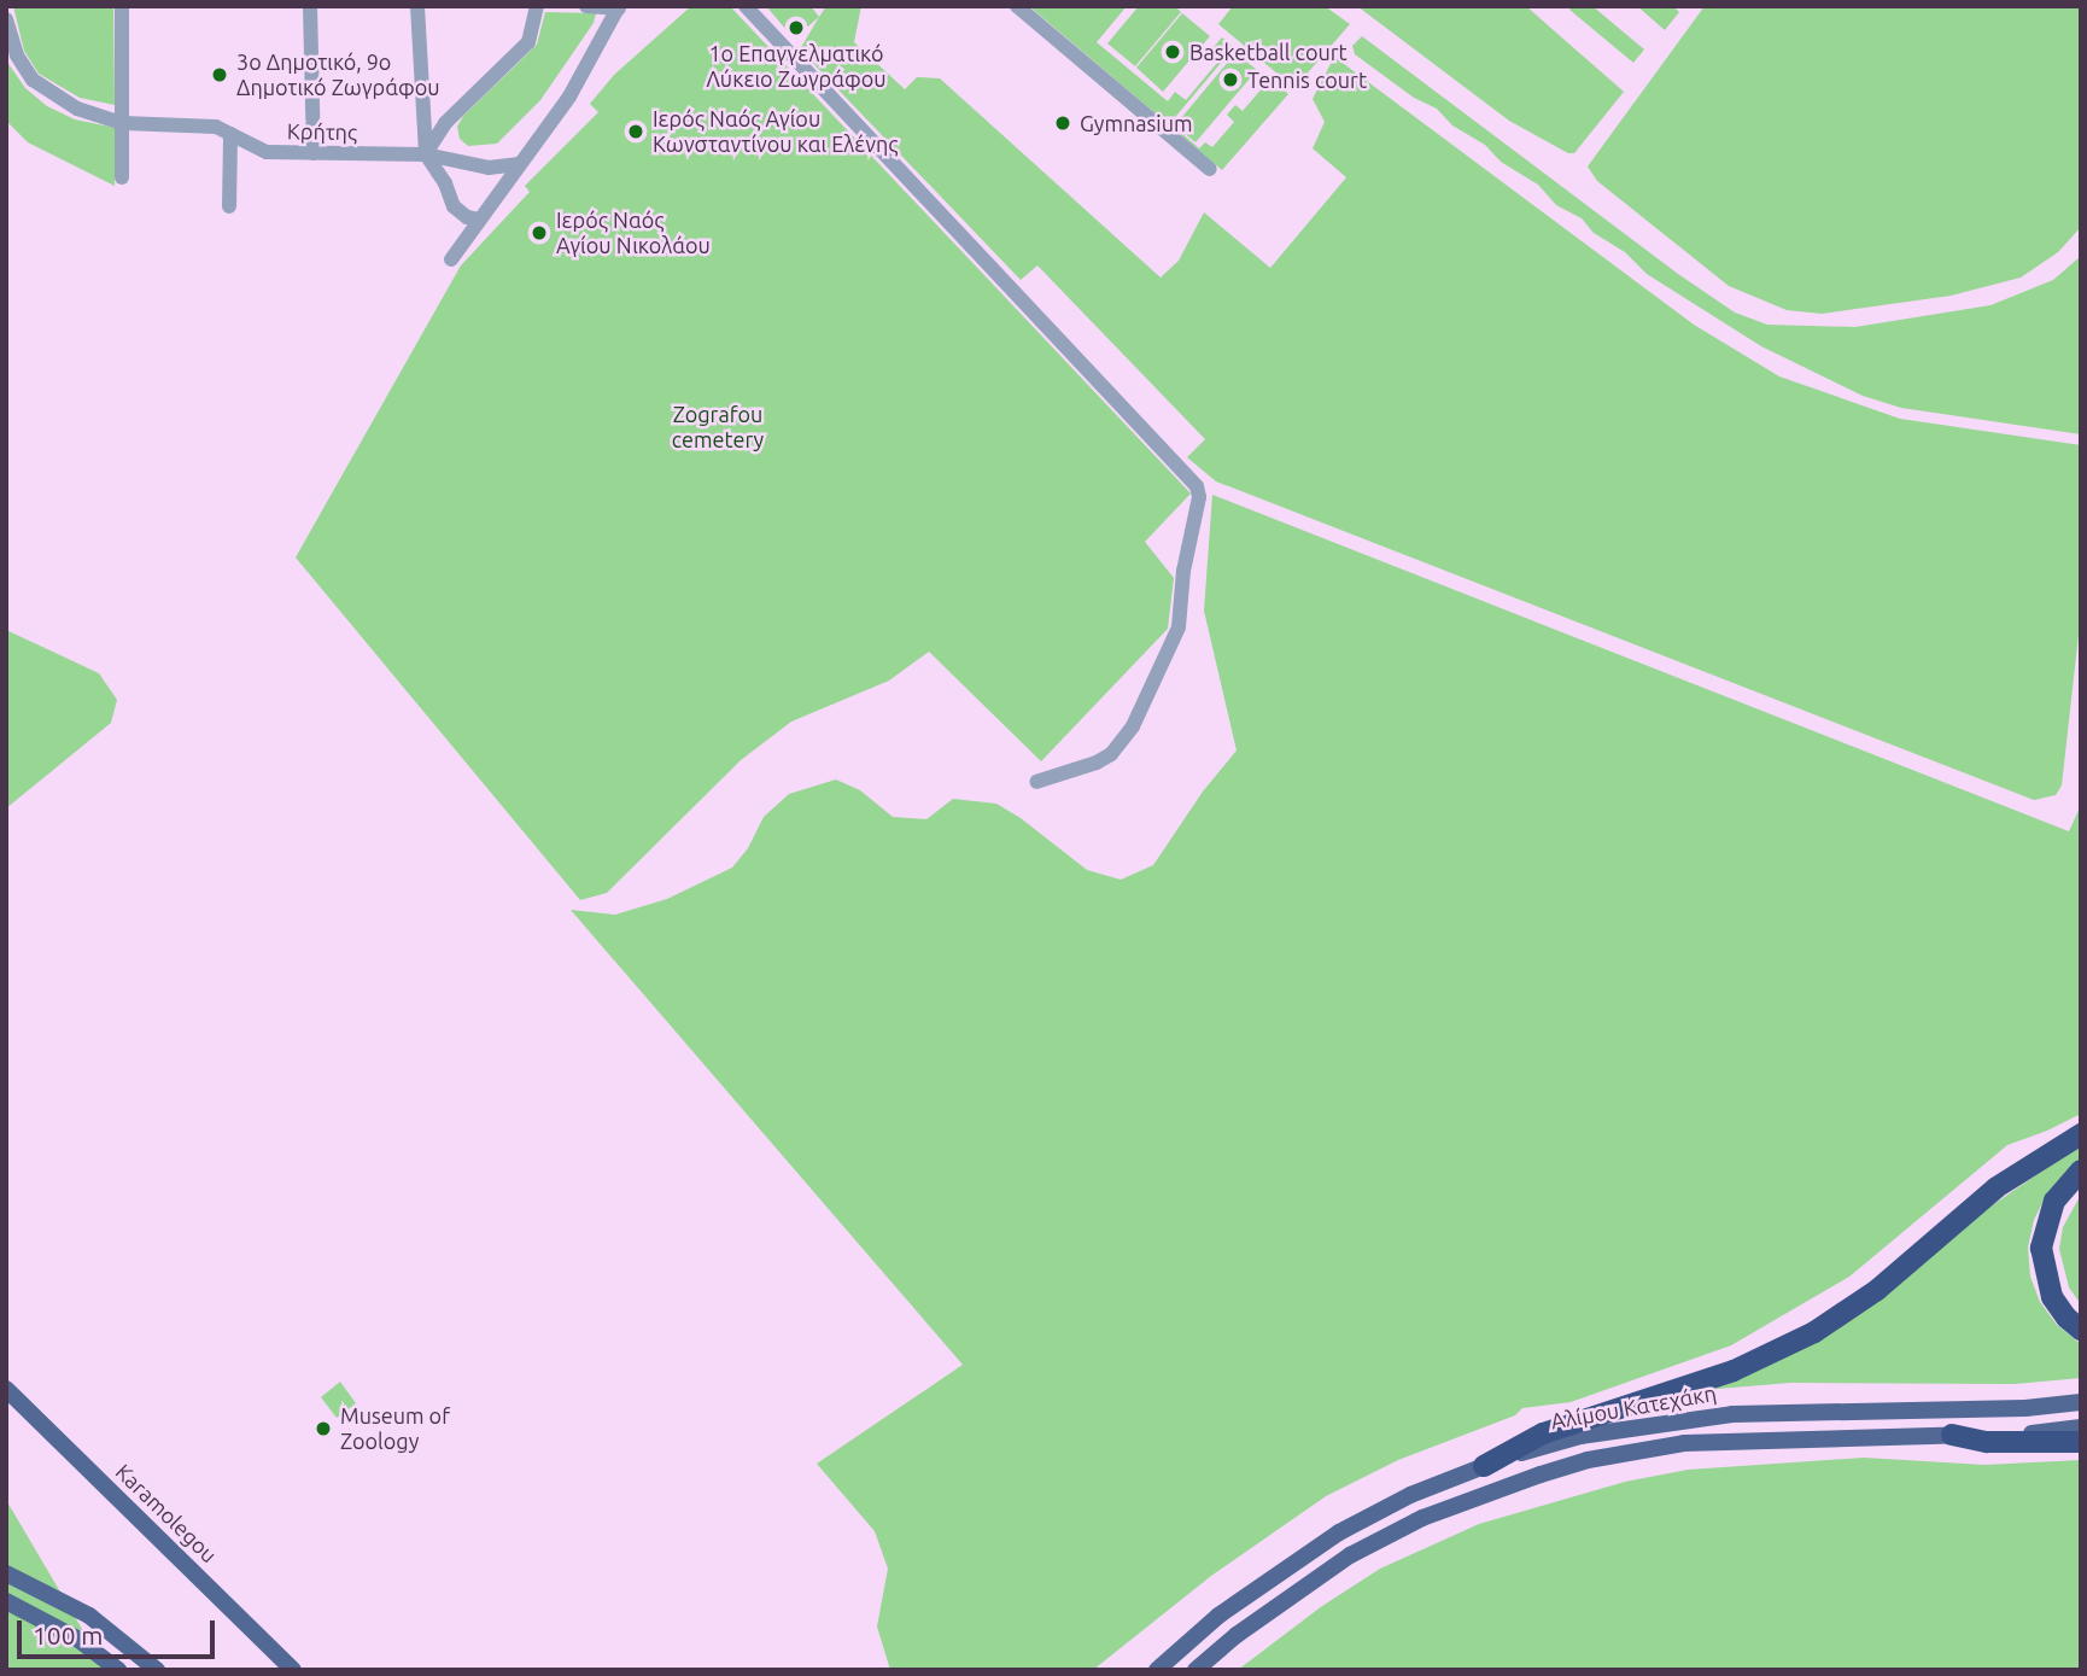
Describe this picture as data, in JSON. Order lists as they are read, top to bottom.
{
  "streets": {
    "main road": ["Αλίμου Κατεχάκη", "Karamolegou"],
    "street": ["Κρήτης"]
  },
  "parks": ["Zografou cemetery"],
  "places": [
    "1ο Επαγγελματικό Λύκειο Ζωγράφου",
    "Basketball court",
    "3ο Δημοτικό, 9ο Δημοτικό Ζωγράφου",
    "Tennis court",
    "Gymnasium",
    "Ιερός Ναός Αγίου Κωνσταντίνου και Ελένης",
    "Ιερός Ναός Αγίου Νικολάου",
    "Museum of Zoology"
  ],
  "scale_bar": "100 m"
}
